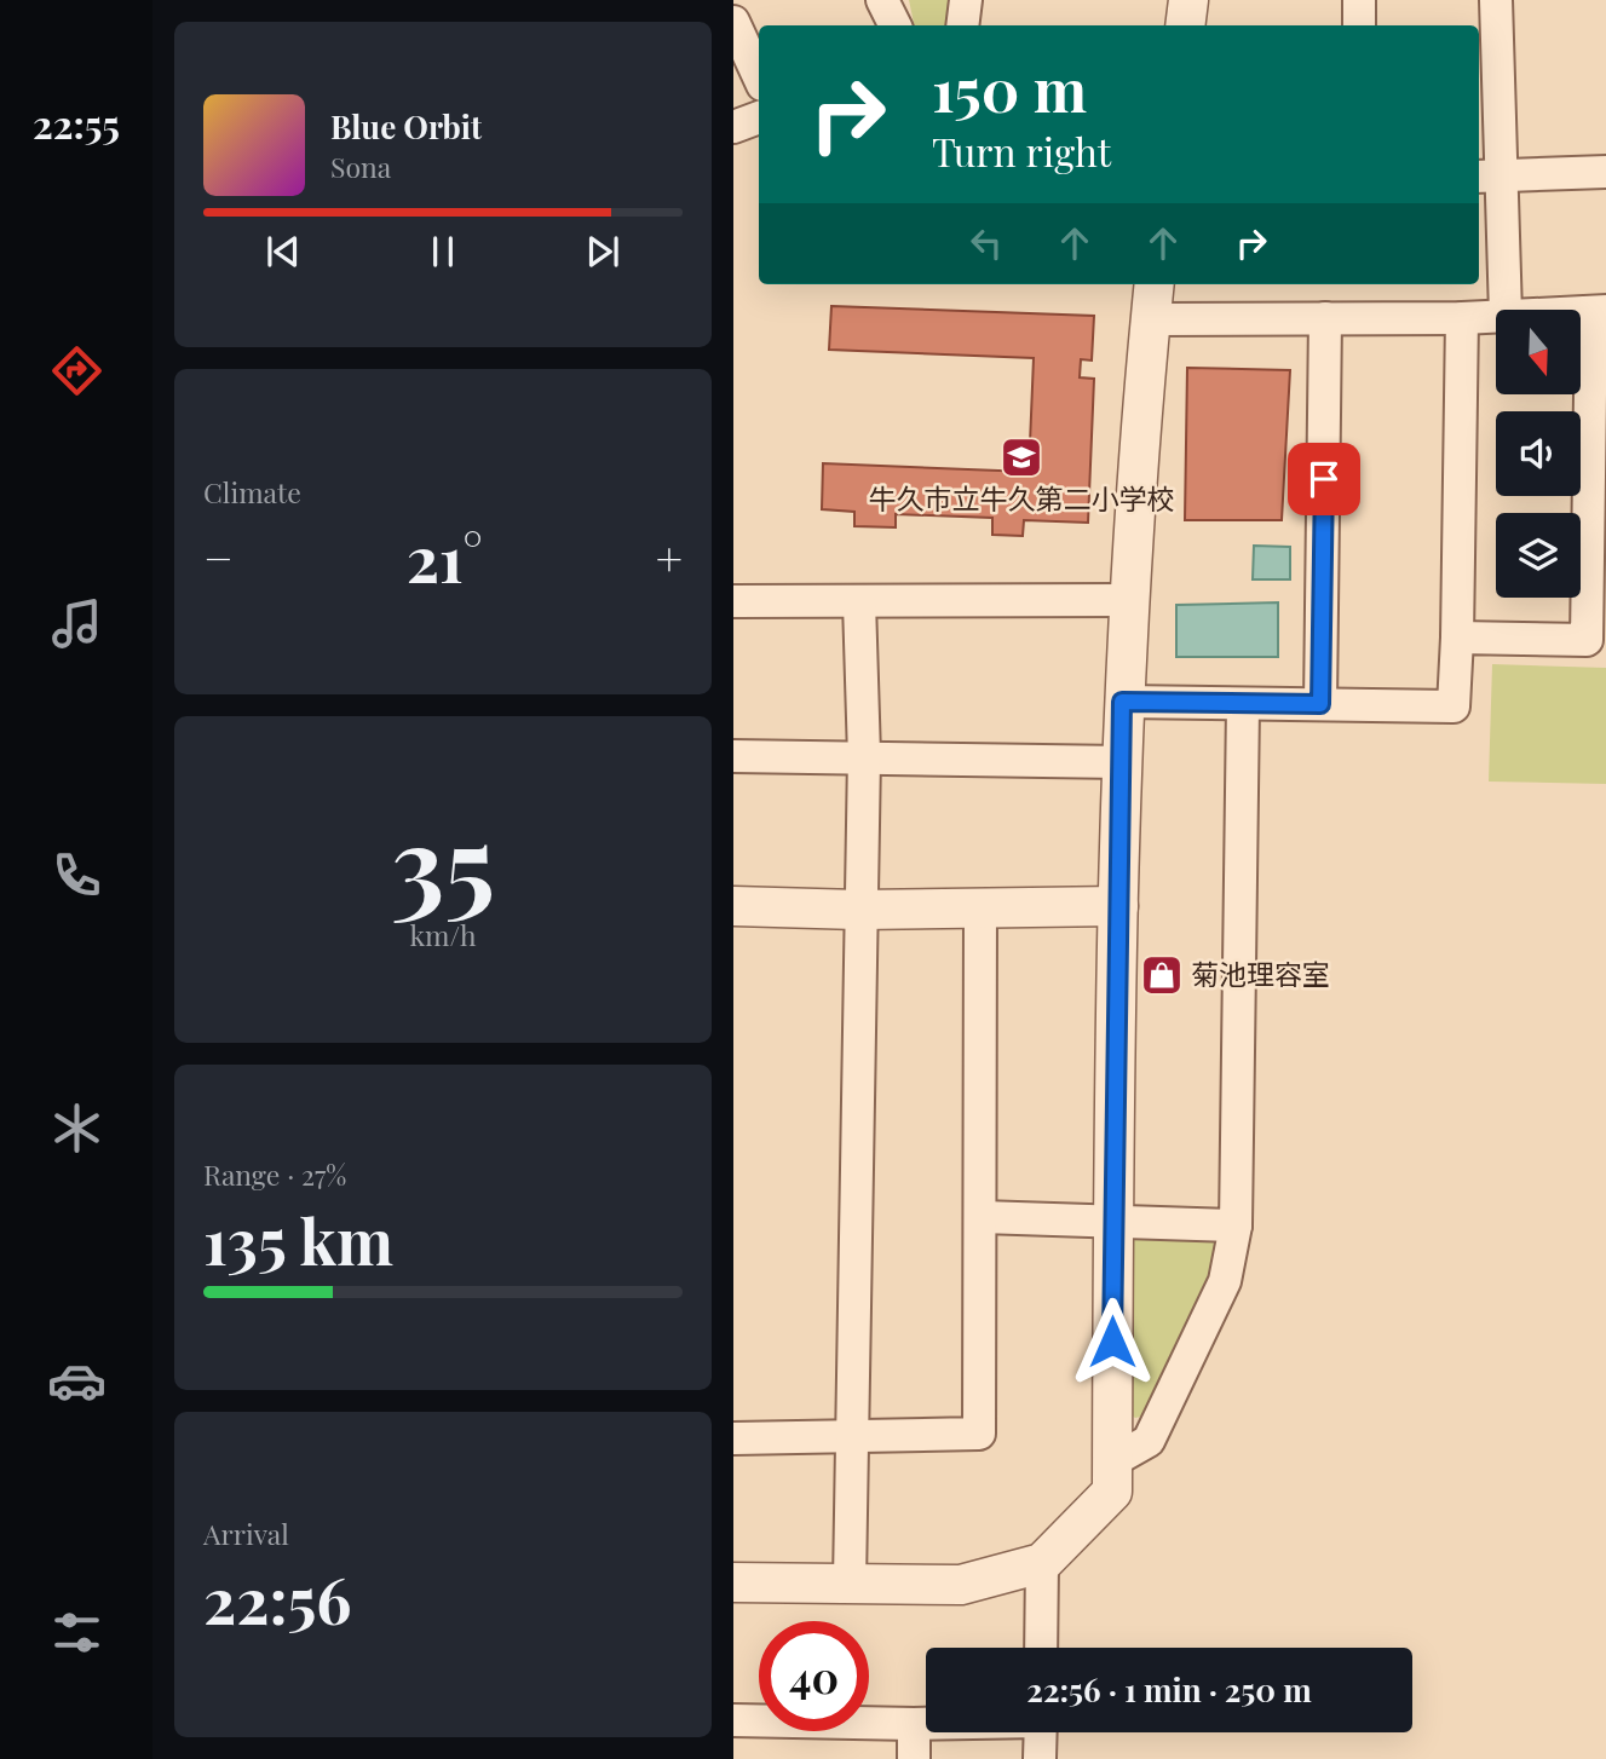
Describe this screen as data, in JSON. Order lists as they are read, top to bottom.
{
  "places": {
    "school or university": ["牛久市立牛久第二小学校"],
    "shop": ["菊池理容室"]
  },
  "north": "bottom",
  "page": {
    "tabs": "22:55",
    "turn": ["150 m", "Turn right"],
    "song": ["Blue Orbit", "Sona"],
    "tile": [
      "Climate",
      ["35", "km/h"],
      ["Range · 27%", "135 km"],
      ["Arrival", "22:56"]
    ],
    "heat": ["−", "21°", "+"],
    "limit": "40",
    "trip": "22:56 · 1 min · 250 m"
  }
}
